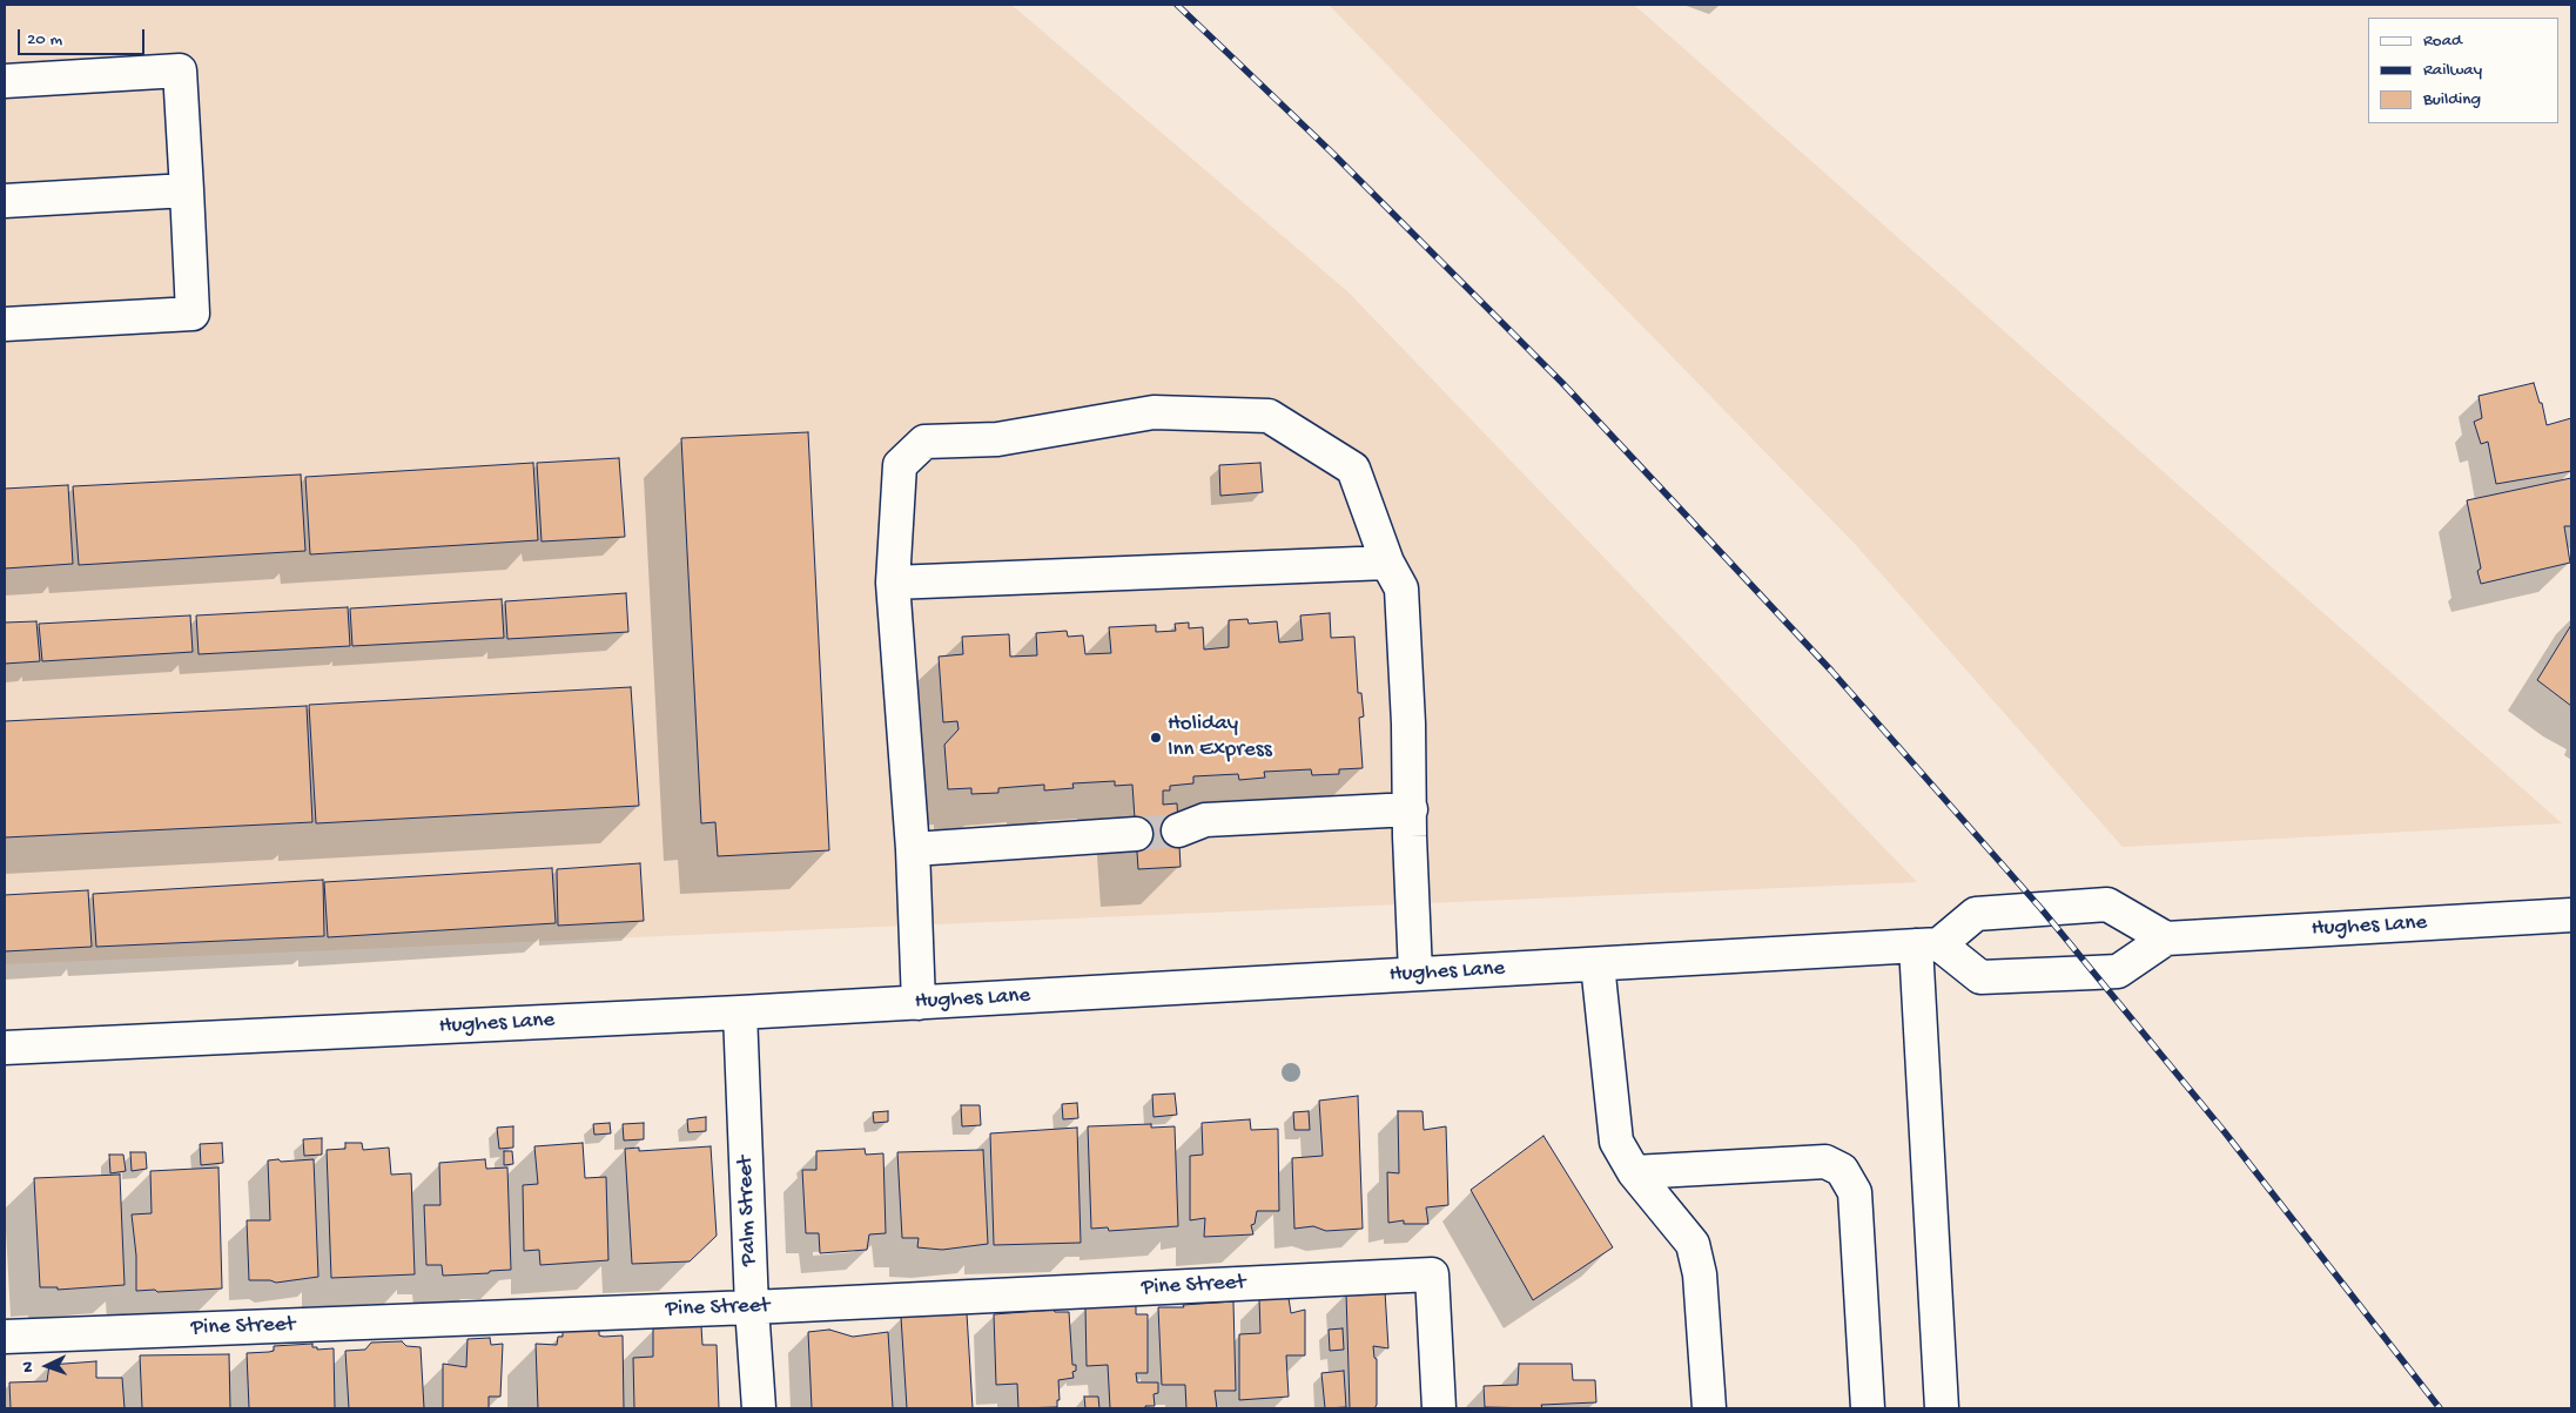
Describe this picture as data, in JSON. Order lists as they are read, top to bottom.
{
  "streets": {
    "street": ["Hughes Lane", "Palm Street", "Pine Street"]
  },
  "crossings": [
    ["Hughes Lane", "Palm Street"],
    ["Palm Street", "Pine Street"]
  ],
  "places": ["Holiday Inn Express"],
  "legend": ["Road", "Railway", "Building"],
  "scale_bar": "20 m",
  "north": "left"
}
